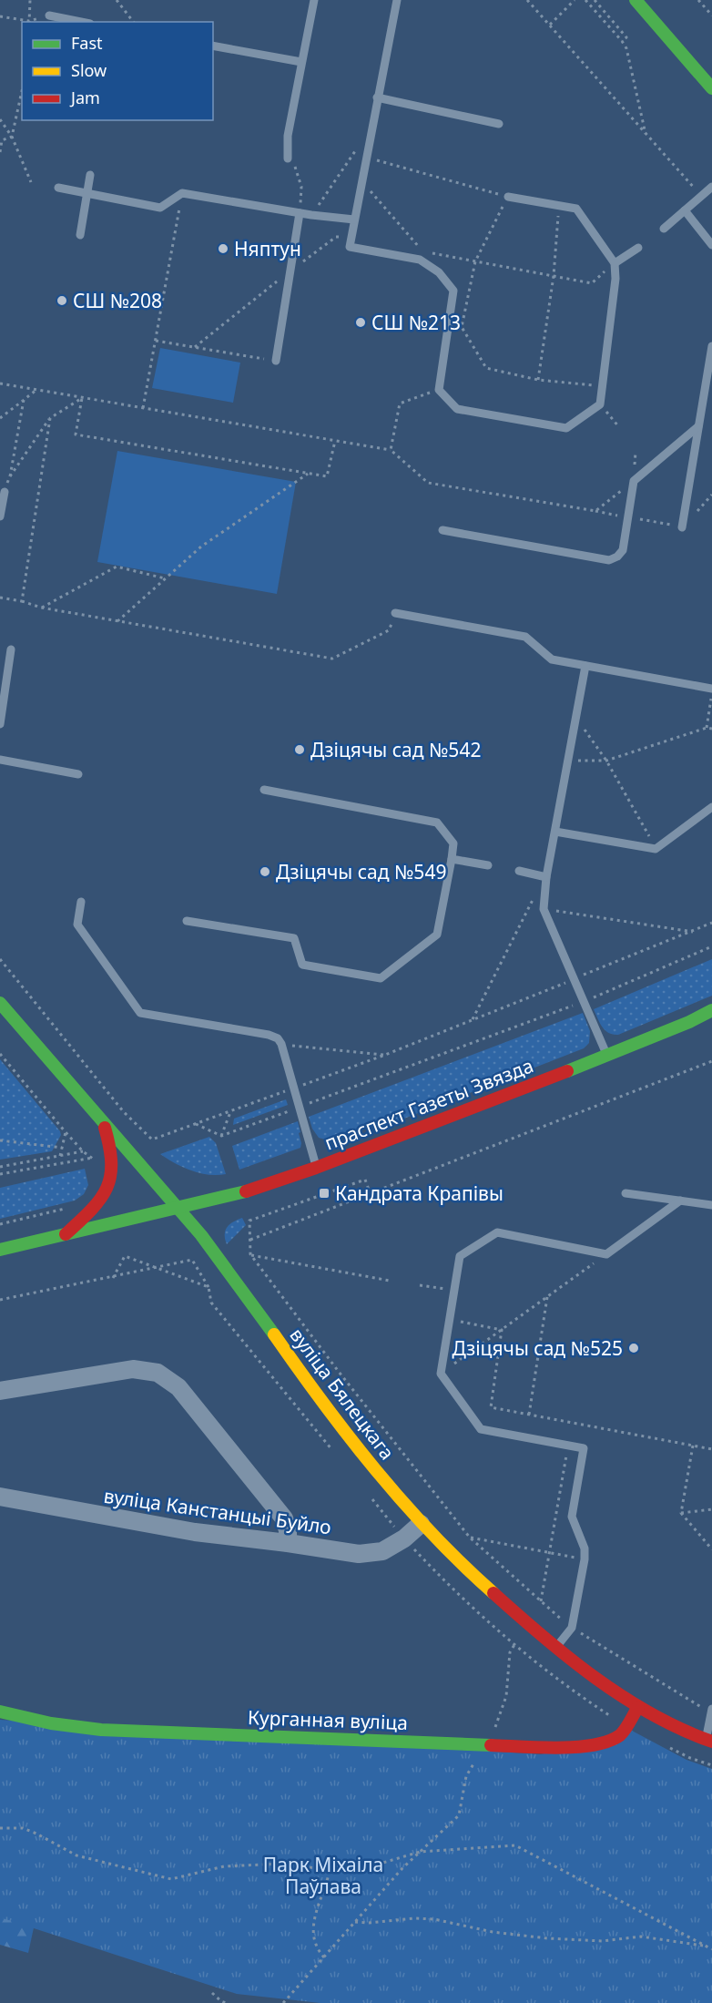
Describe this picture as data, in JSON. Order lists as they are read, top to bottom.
{
  "streets": {
    "street": [
      "праспект Газеты Звязда",
      "вуліца Бялецкага",
      "вуліца Канстанцыі Буйло",
      "Курганная вуліца"
    ]
  },
  "crossings": [
    ["праспект Газеты Звязда", "вуліца Бялецкага"],
    ["вуліца Бялецкага", "вуліца Канстанцыі Буйло"],
    ["вуліца Бялецкага", "Курганная вуліца"]
  ],
  "parks": ["Парк Міхаіла Паўлава"],
  "places": {
    "other": [
      "Няптун",
      "СШ №208",
      "СШ №213",
      "Дзіцячы сад №542",
      "Дзіцячы сад №549",
      "Дзіцячы сад №525"
    ],
    "transit": ["Кандрата Крапівы"]
  },
  "legend": ["Fast", "Slow", "Jam"]
}
